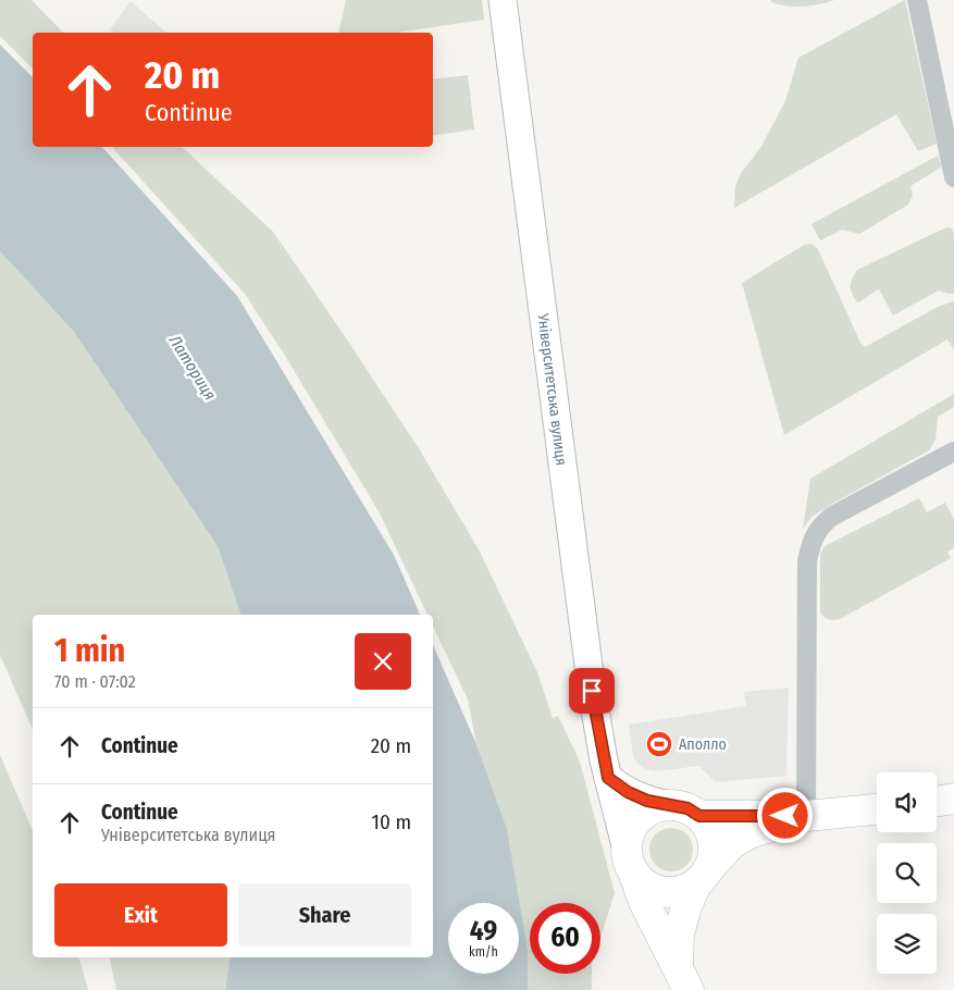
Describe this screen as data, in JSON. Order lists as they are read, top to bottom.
{
  "streets": {
    "main road": ["Університетська вулиця"]
  },
  "water": ["Латориця"],
  "places": {
    "sports": ["Аполло"]
  },
  "page": {
    "turn": ["20 m", "Continue"],
    "heading": ["1 min", "70 m · 07:02"],
    "list": [
      {
        "name": "Continue",
        "value": "20 m"
      },
      {
        "name": "Continue",
        "note": "Університетська вулиця",
        "value": "10 m"
      }
    ],
    "buttons": ["Exit", "Share"],
    "speed": "49 km/h",
    "limit": "60"
  }
}
